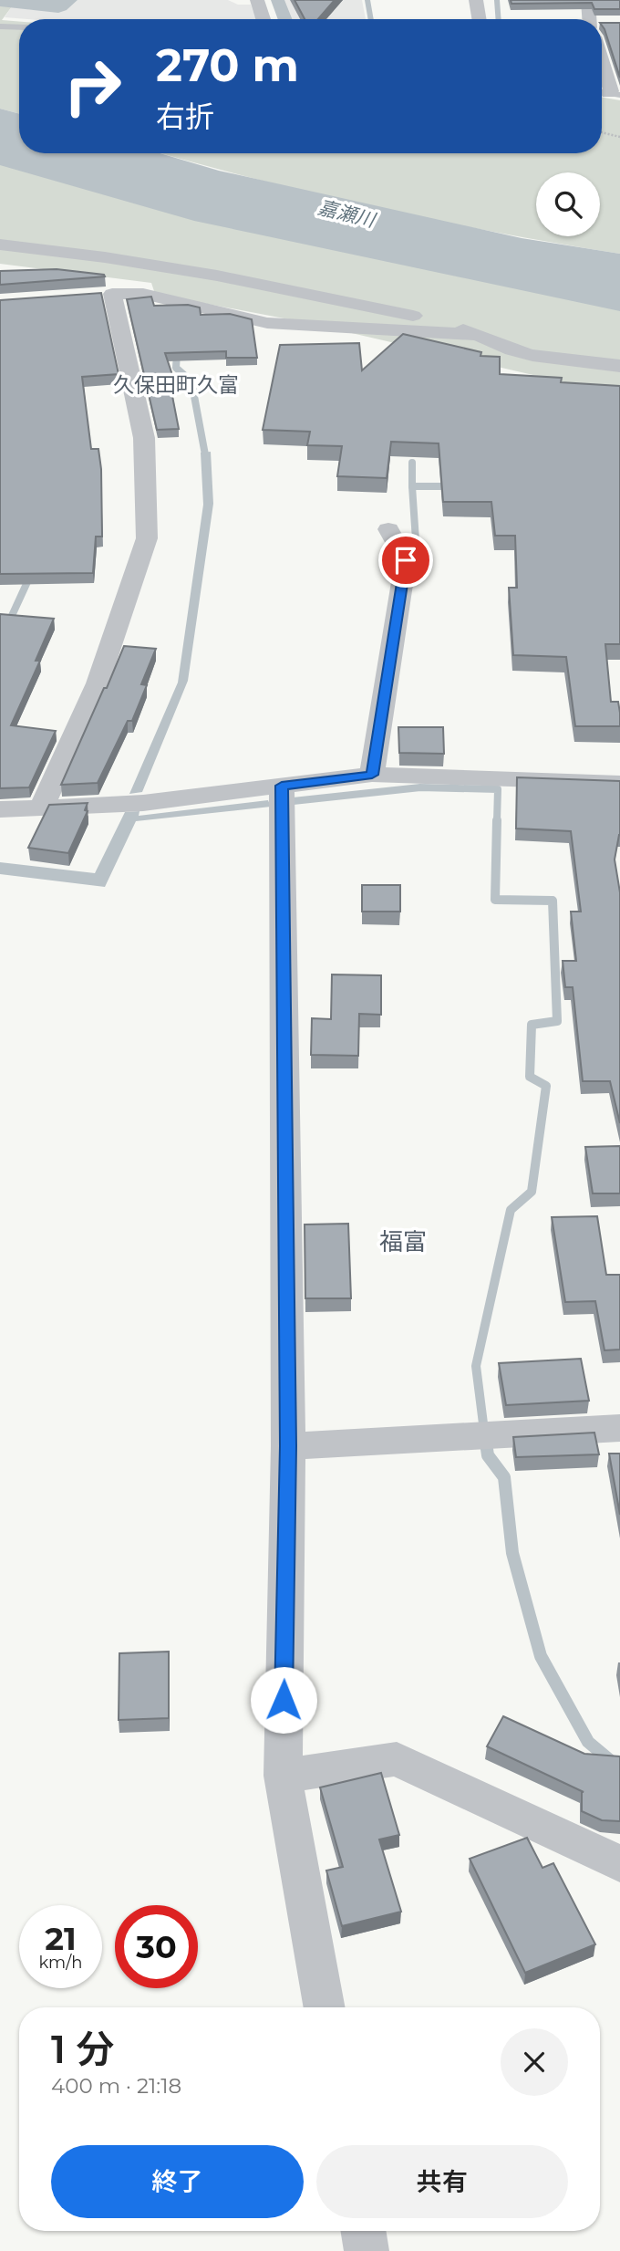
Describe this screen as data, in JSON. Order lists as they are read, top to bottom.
{
  "districts": ["久保田町久富", "福富"],
  "water": ["嘉瀬川"],
  "page": {
    "turn": ["270 m", "右折"],
    "speed": "21 km/h",
    "limit": "30",
    "heading": ["1 分", "400 m · 21:18"],
    "buttons": ["終了", "共有"]
  }
}
